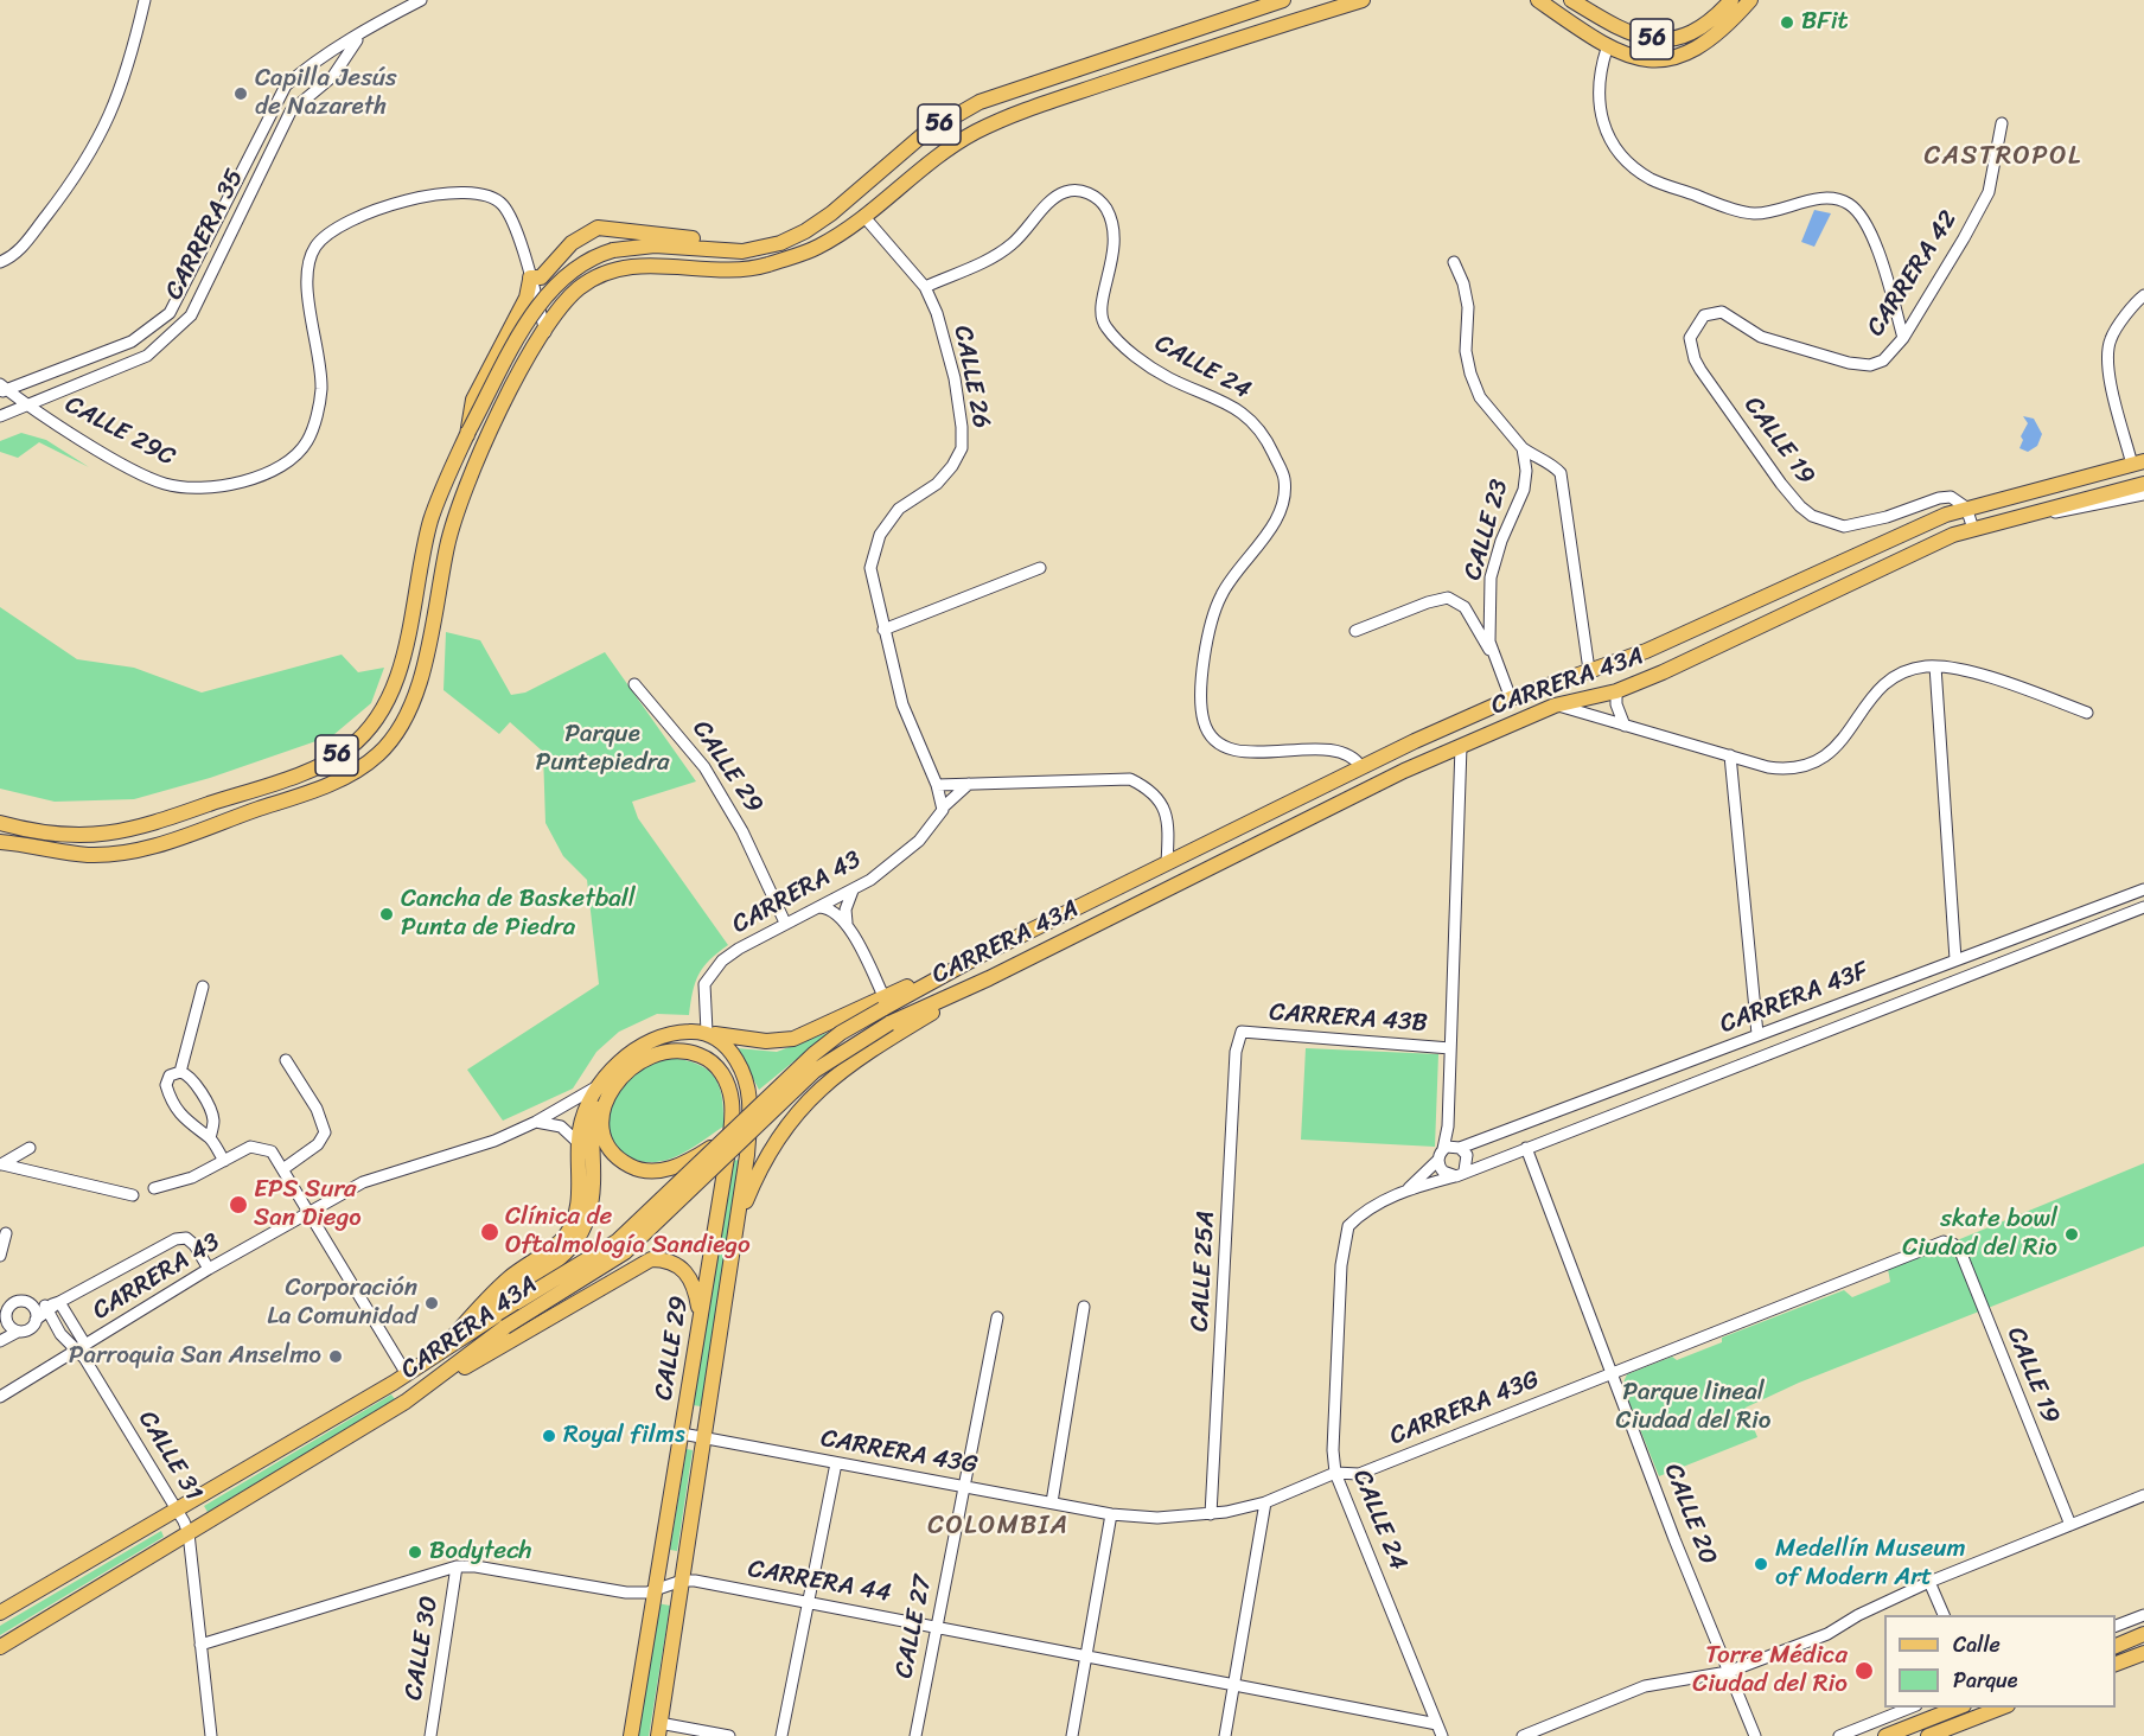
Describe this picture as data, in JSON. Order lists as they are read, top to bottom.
{
  "streets": {
    "main road": ["56", "CARRERA 43A", "CALLE 29"],
    "street": [
      "CARRERA 35",
      "CARRERA 42",
      "CALLE 24",
      "CALLE 26",
      "CALLE 29C",
      "CALLE 19",
      "CALLE 23",
      "CARRERA 43",
      "CARRERA 43F",
      "CARRERA 43B",
      "CALLE 25A",
      "CARRERA 43G",
      "CALLE 31",
      "CALLE 20",
      "CARRERA 44",
      "CALLE 27",
      "CALLE 30"
    ]
  },
  "crossings": [
    ["56", "CALLE 26"],
    ["CARRERA 35", "CALLE 29C"],
    ["CARRERA 42", "CALLE 19"],
    ["CALLE 24", "CALLE 26"],
    ["CALLE 24", "CARRERA 43A"],
    ["CALLE 24", "CARRERA 43F"],
    ["CALLE 24", "CARRERA 43G"],
    ["CALLE 24", "CARRERA 44"],
    ["CALLE 19", "CARRERA 43A"],
    ["CALLE 19", "CARRERA 43G"],
    ["CALLE 23", "CARRERA 43A"],
    ["CARRERA 43A", "CALLE 29"],
    ["CARRERA 43A", "CALLE 31"],
    ["CALLE 29", "CARRERA 43"],
    ["CALLE 29", "CARRERA 43G"],
    ["CALLE 29", "CARRERA 44"],
    ["CARRERA 43", "CALLE 31"],
    ["CARRERA 43F", "CALLE 20"],
    ["CARRERA 43B", "CALLE 25A"],
    ["CALLE 25A", "CARRERA 43G"],
    ["CARRERA 43G", "CALLE 20"],
    ["CARRERA 43G", "CALLE 27"],
    ["CALLE 31", "CARRERA 44"],
    ["CARRERA 44", "CALLE 27"],
    ["CARRERA 44", "CALLE 30"]
  ],
  "districts": ["CASTROPOL", "COLOMBIA"],
  "parks": ["Parque Puntepiedra", "Parque lineal Ciudad del Rio"],
  "places": [
    "BFit",
    "Capilla Jesús de Nazareth",
    "Cancha de Basketball Punta de Piedra",
    "EPS Sura San Diego",
    "Clínica de Oftalmología Sandiego",
    "skate bowl Ciudad del Rio",
    "Corporación La Comunidad",
    "Parroquia San Anselmo",
    "Royal films",
    "Bodytech",
    "Medellín Museum of Modern Art",
    "Torre Médica Ciudad del Rio"
  ],
  "legend": ["Calle", "Parque"]
}
